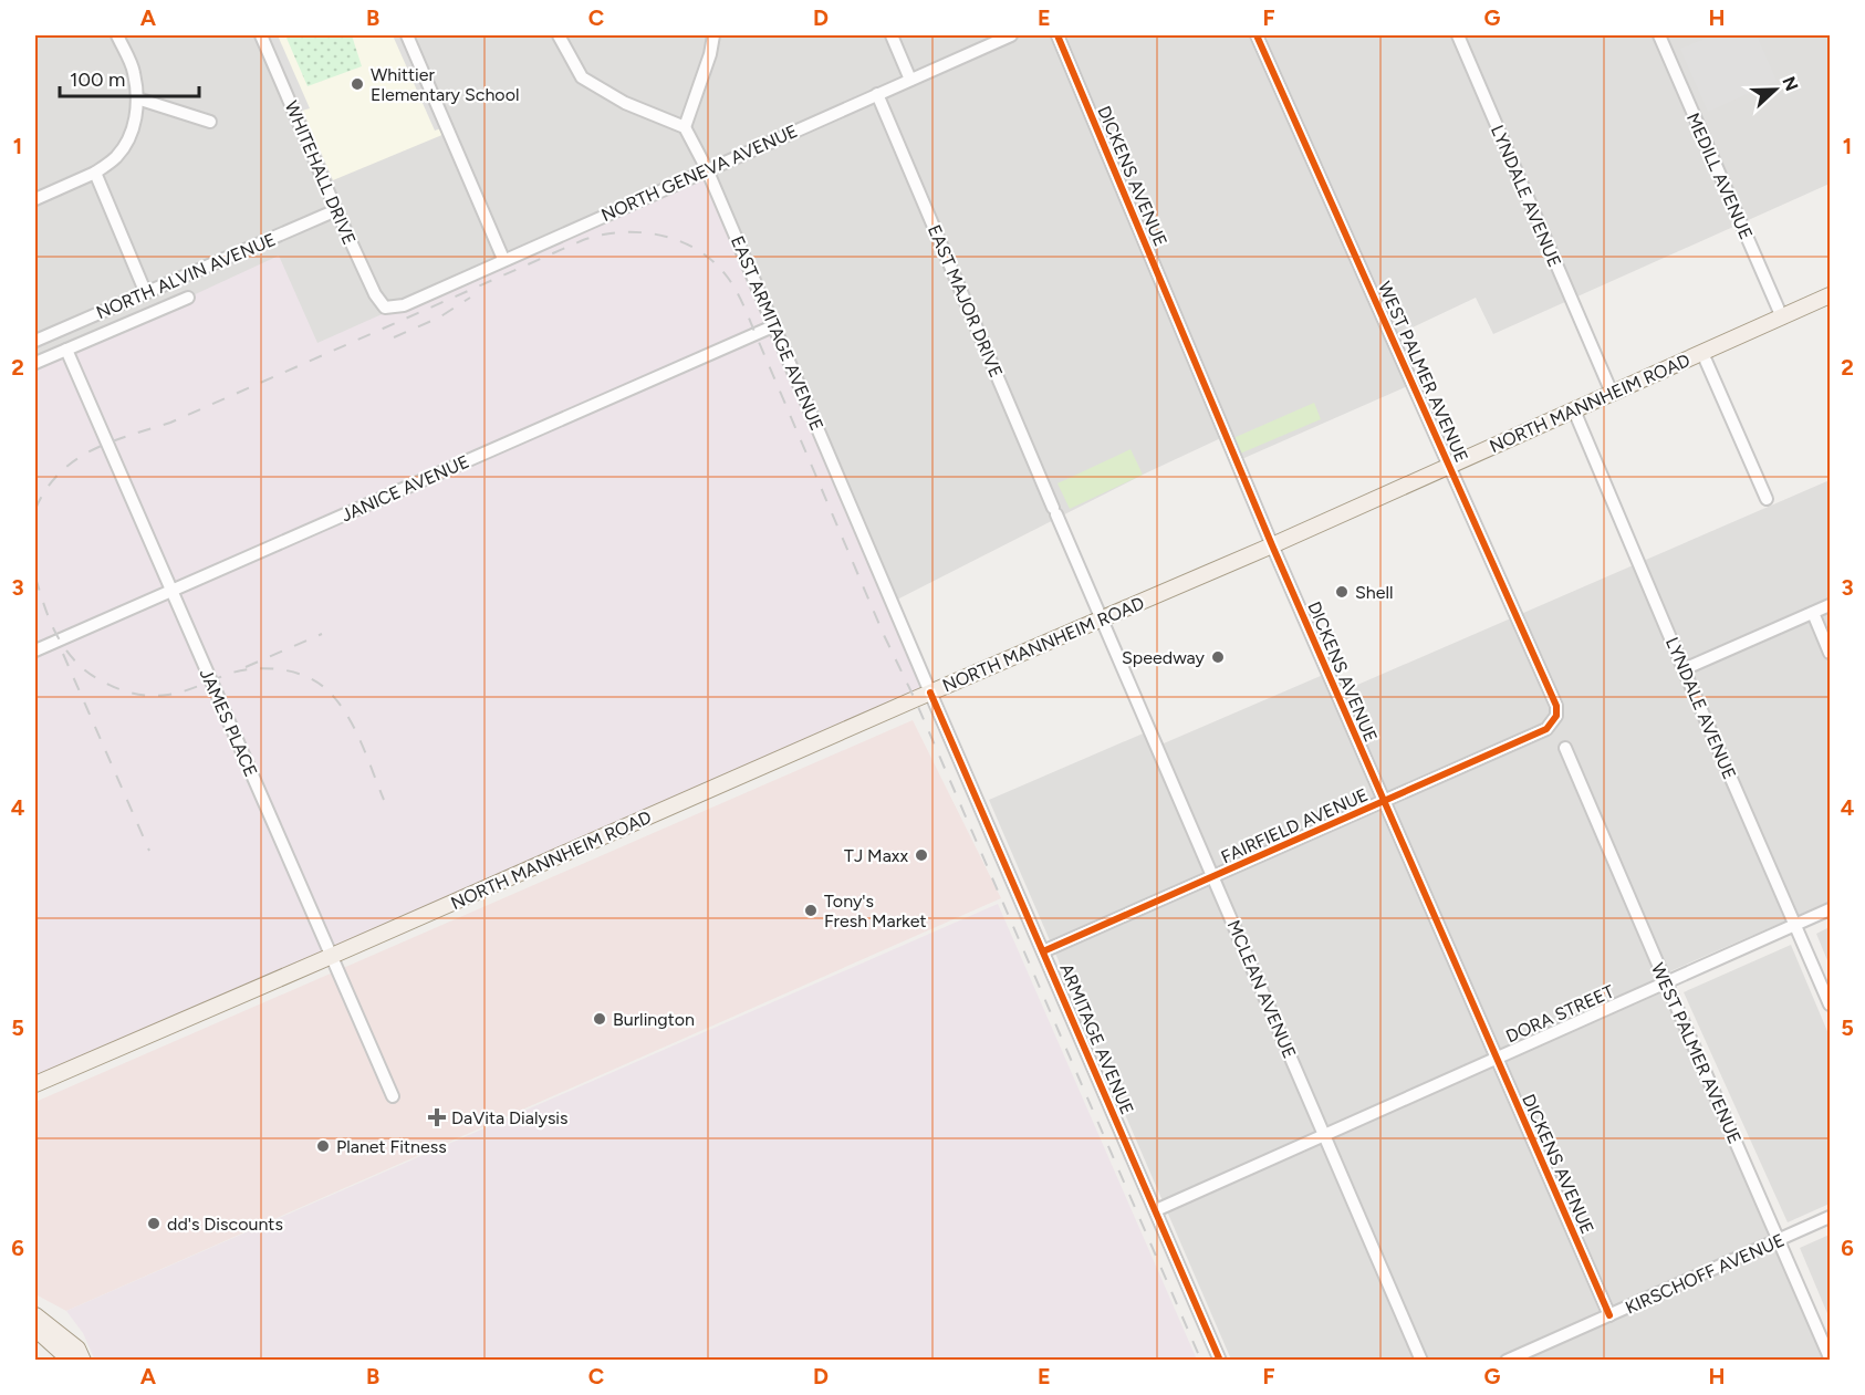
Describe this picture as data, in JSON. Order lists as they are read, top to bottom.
{
  "streets": {
    "main road": ["NORTH MANNHEIM ROAD"],
    "street": [
      "WHITEHALL DRIVE",
      "NORTH GENEVA AVENUE",
      "DICKENS AVENUE",
      "MEDILL AVENUE",
      "LYNDALE AVENUE",
      "NORTH ALVIN AVENUE",
      "EAST MAJOR DRIVE",
      "EAST ARMITAGE AVENUE",
      "WEST PALMER AVENUE",
      "JANICE AVENUE",
      "JAMES PLACE",
      "FAIRFIELD AVENUE",
      "MCLEAN AVENUE",
      "DORA STREET",
      "ARMITAGE AVENUE",
      "KIRSCHOFF AVENUE"
    ]
  },
  "crossings": [
    ["WHITEHALL DRIVE", "NORTH GENEVA AVENUE"],
    ["WHITEHALL DRIVE", "NORTH ALVIN AVENUE"],
    ["NORTH GENEVA AVENUE", "EAST MAJOR DRIVE"],
    ["NORTH GENEVA AVENUE", "EAST ARMITAGE AVENUE"],
    ["DICKENS AVENUE", "NORTH MANNHEIM ROAD"],
    ["DICKENS AVENUE", "FAIRFIELD AVENUE"],
    ["DICKENS AVENUE", "DORA STREET"],
    ["DICKENS AVENUE", "KIRSCHOFF AVENUE"],
    ["MEDILL AVENUE", "NORTH MANNHEIM ROAD"],
    ["LYNDALE AVENUE", "NORTH MANNHEIM ROAD"],
    ["LYNDALE AVENUE", "DORA STREET"],
    ["EAST MAJOR DRIVE", "NORTH MANNHEIM ROAD"],
    ["EAST MAJOR DRIVE", "MCLEAN AVENUE"],
    ["EAST ARMITAGE AVENUE", "NORTH MANNHEIM ROAD"],
    ["EAST ARMITAGE AVENUE", "JANICE AVENUE"],
    ["EAST ARMITAGE AVENUE", "ARMITAGE AVENUE"],
    ["WEST PALMER AVENUE", "NORTH MANNHEIM ROAD"],
    ["WEST PALMER AVENUE", "FAIRFIELD AVENUE"],
    ["WEST PALMER AVENUE", "DORA STREET"],
    ["WEST PALMER AVENUE", "KIRSCHOFF AVENUE"],
    ["NORTH MANNHEIM ROAD", "JAMES PLACE"],
    ["NORTH MANNHEIM ROAD", "MCLEAN AVENUE"],
    ["NORTH MANNHEIM ROAD", "ARMITAGE AVENUE"],
    ["JANICE AVENUE", "JAMES PLACE"],
    ["FAIRFIELD AVENUE", "MCLEAN AVENUE"],
    ["FAIRFIELD AVENUE", "ARMITAGE AVENUE"],
    ["MCLEAN AVENUE", "DORA STREET"],
    ["DORA STREET", "ARMITAGE AVENUE"]
  ],
  "places": {
    "other": [
      "Whittier Elementary School",
      "Shell",
      "Speedway",
      "TJ Maxx",
      "Tony's Fresh Market",
      "Burlington",
      "Planet Fitness",
      "dd's Discounts"
    ],
    "health": ["DaVita Dialysis"]
  },
  "scale_bar": "100 m",
  "north": "right",
  "grid": {
    "columns": [
      "A",
      "B",
      "C",
      "D",
      "E",
      "F",
      "G",
      "H"
    ],
    "rows": [
      "1",
      "2",
      "3",
      "4",
      "5",
      "6"
    ]
  }
}
